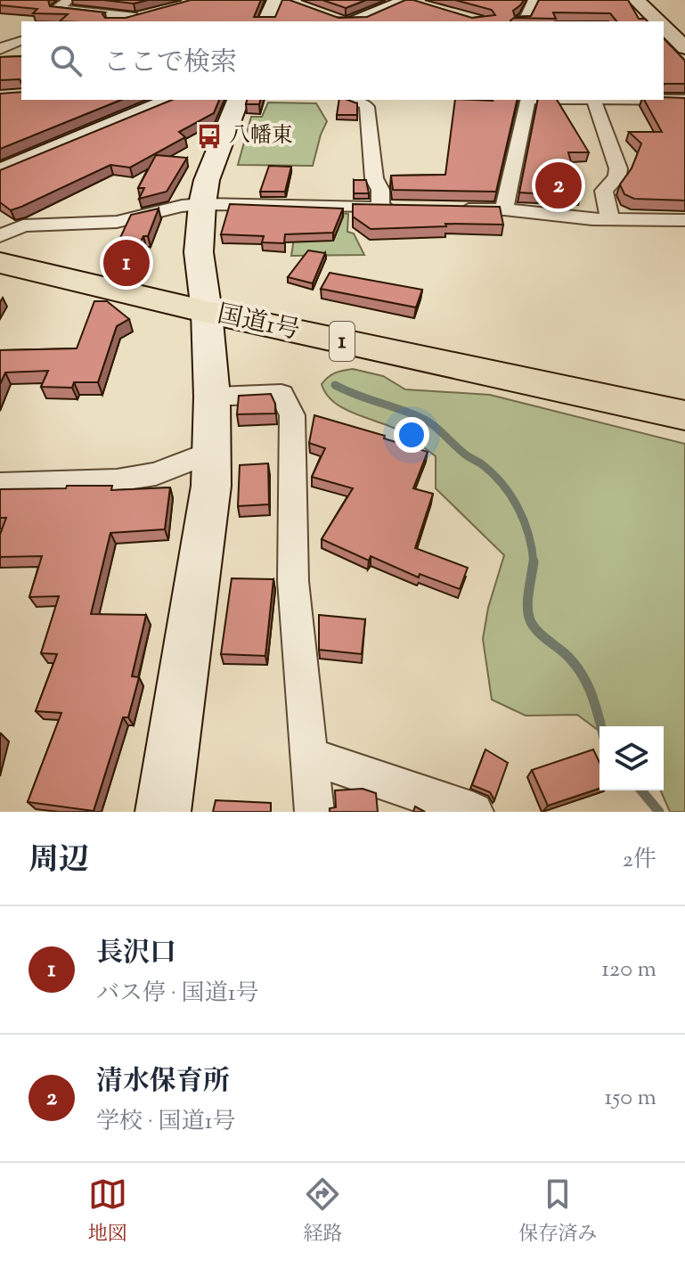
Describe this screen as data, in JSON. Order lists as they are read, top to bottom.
{
  "streets": {
    "highway": ["国道1号", "1"]
  },
  "places": {
    "bus stop": ["八幡東"]
  },
  "page": {
    "search": "ここで検索",
    "pins": ["2", "1"],
    "heading": ["周辺", "2件"],
    "list": [
      {
        "mark": "1",
        "name": "長沢口",
        "note": "バス停 · 国道1号",
        "value": "120 m"
      },
      {
        "mark": "2",
        "name": "清水保育所",
        "note": "学校 · 国道1号",
        "value": "150 m"
      }
    ],
    "nav": ["地図", "経路", "保存済み"]
  }
}
